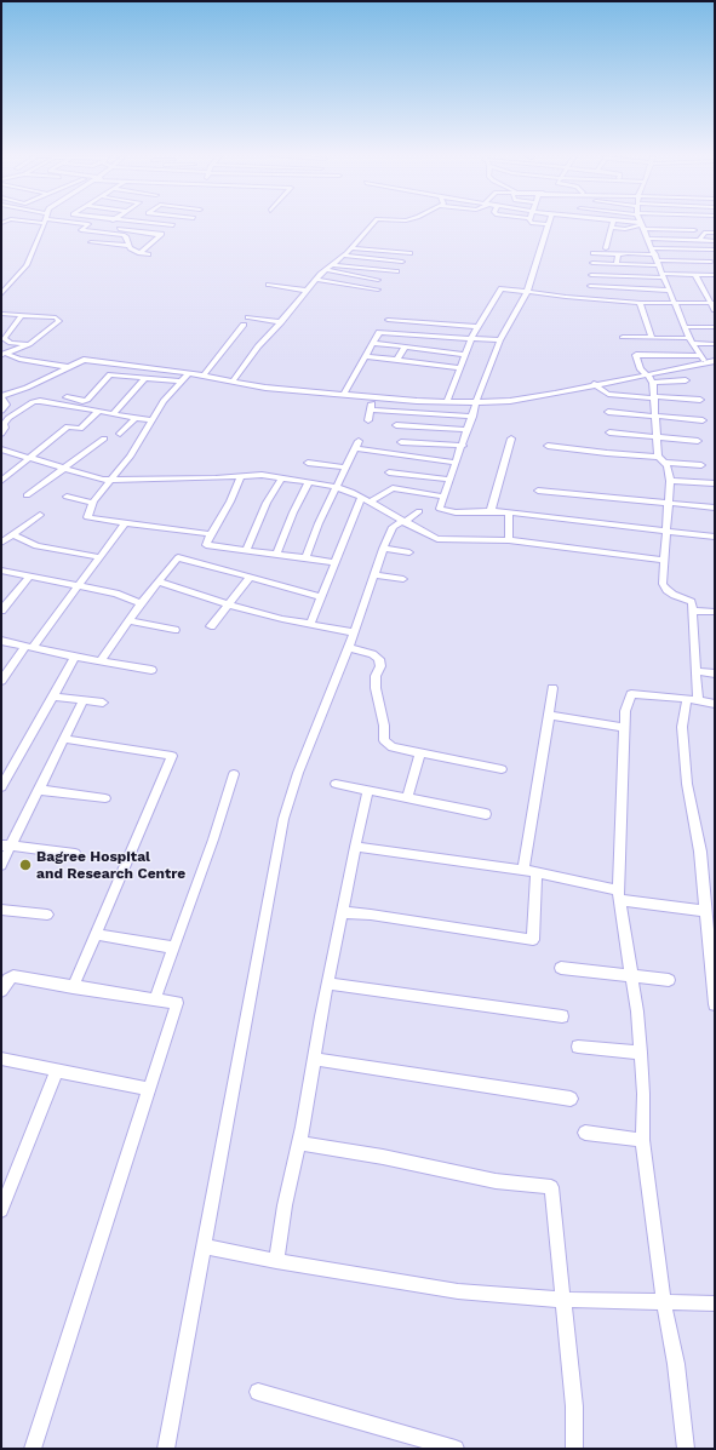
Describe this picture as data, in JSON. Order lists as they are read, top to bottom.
{
  "places": ["Bagree Hospital and Research Centre"]
}
